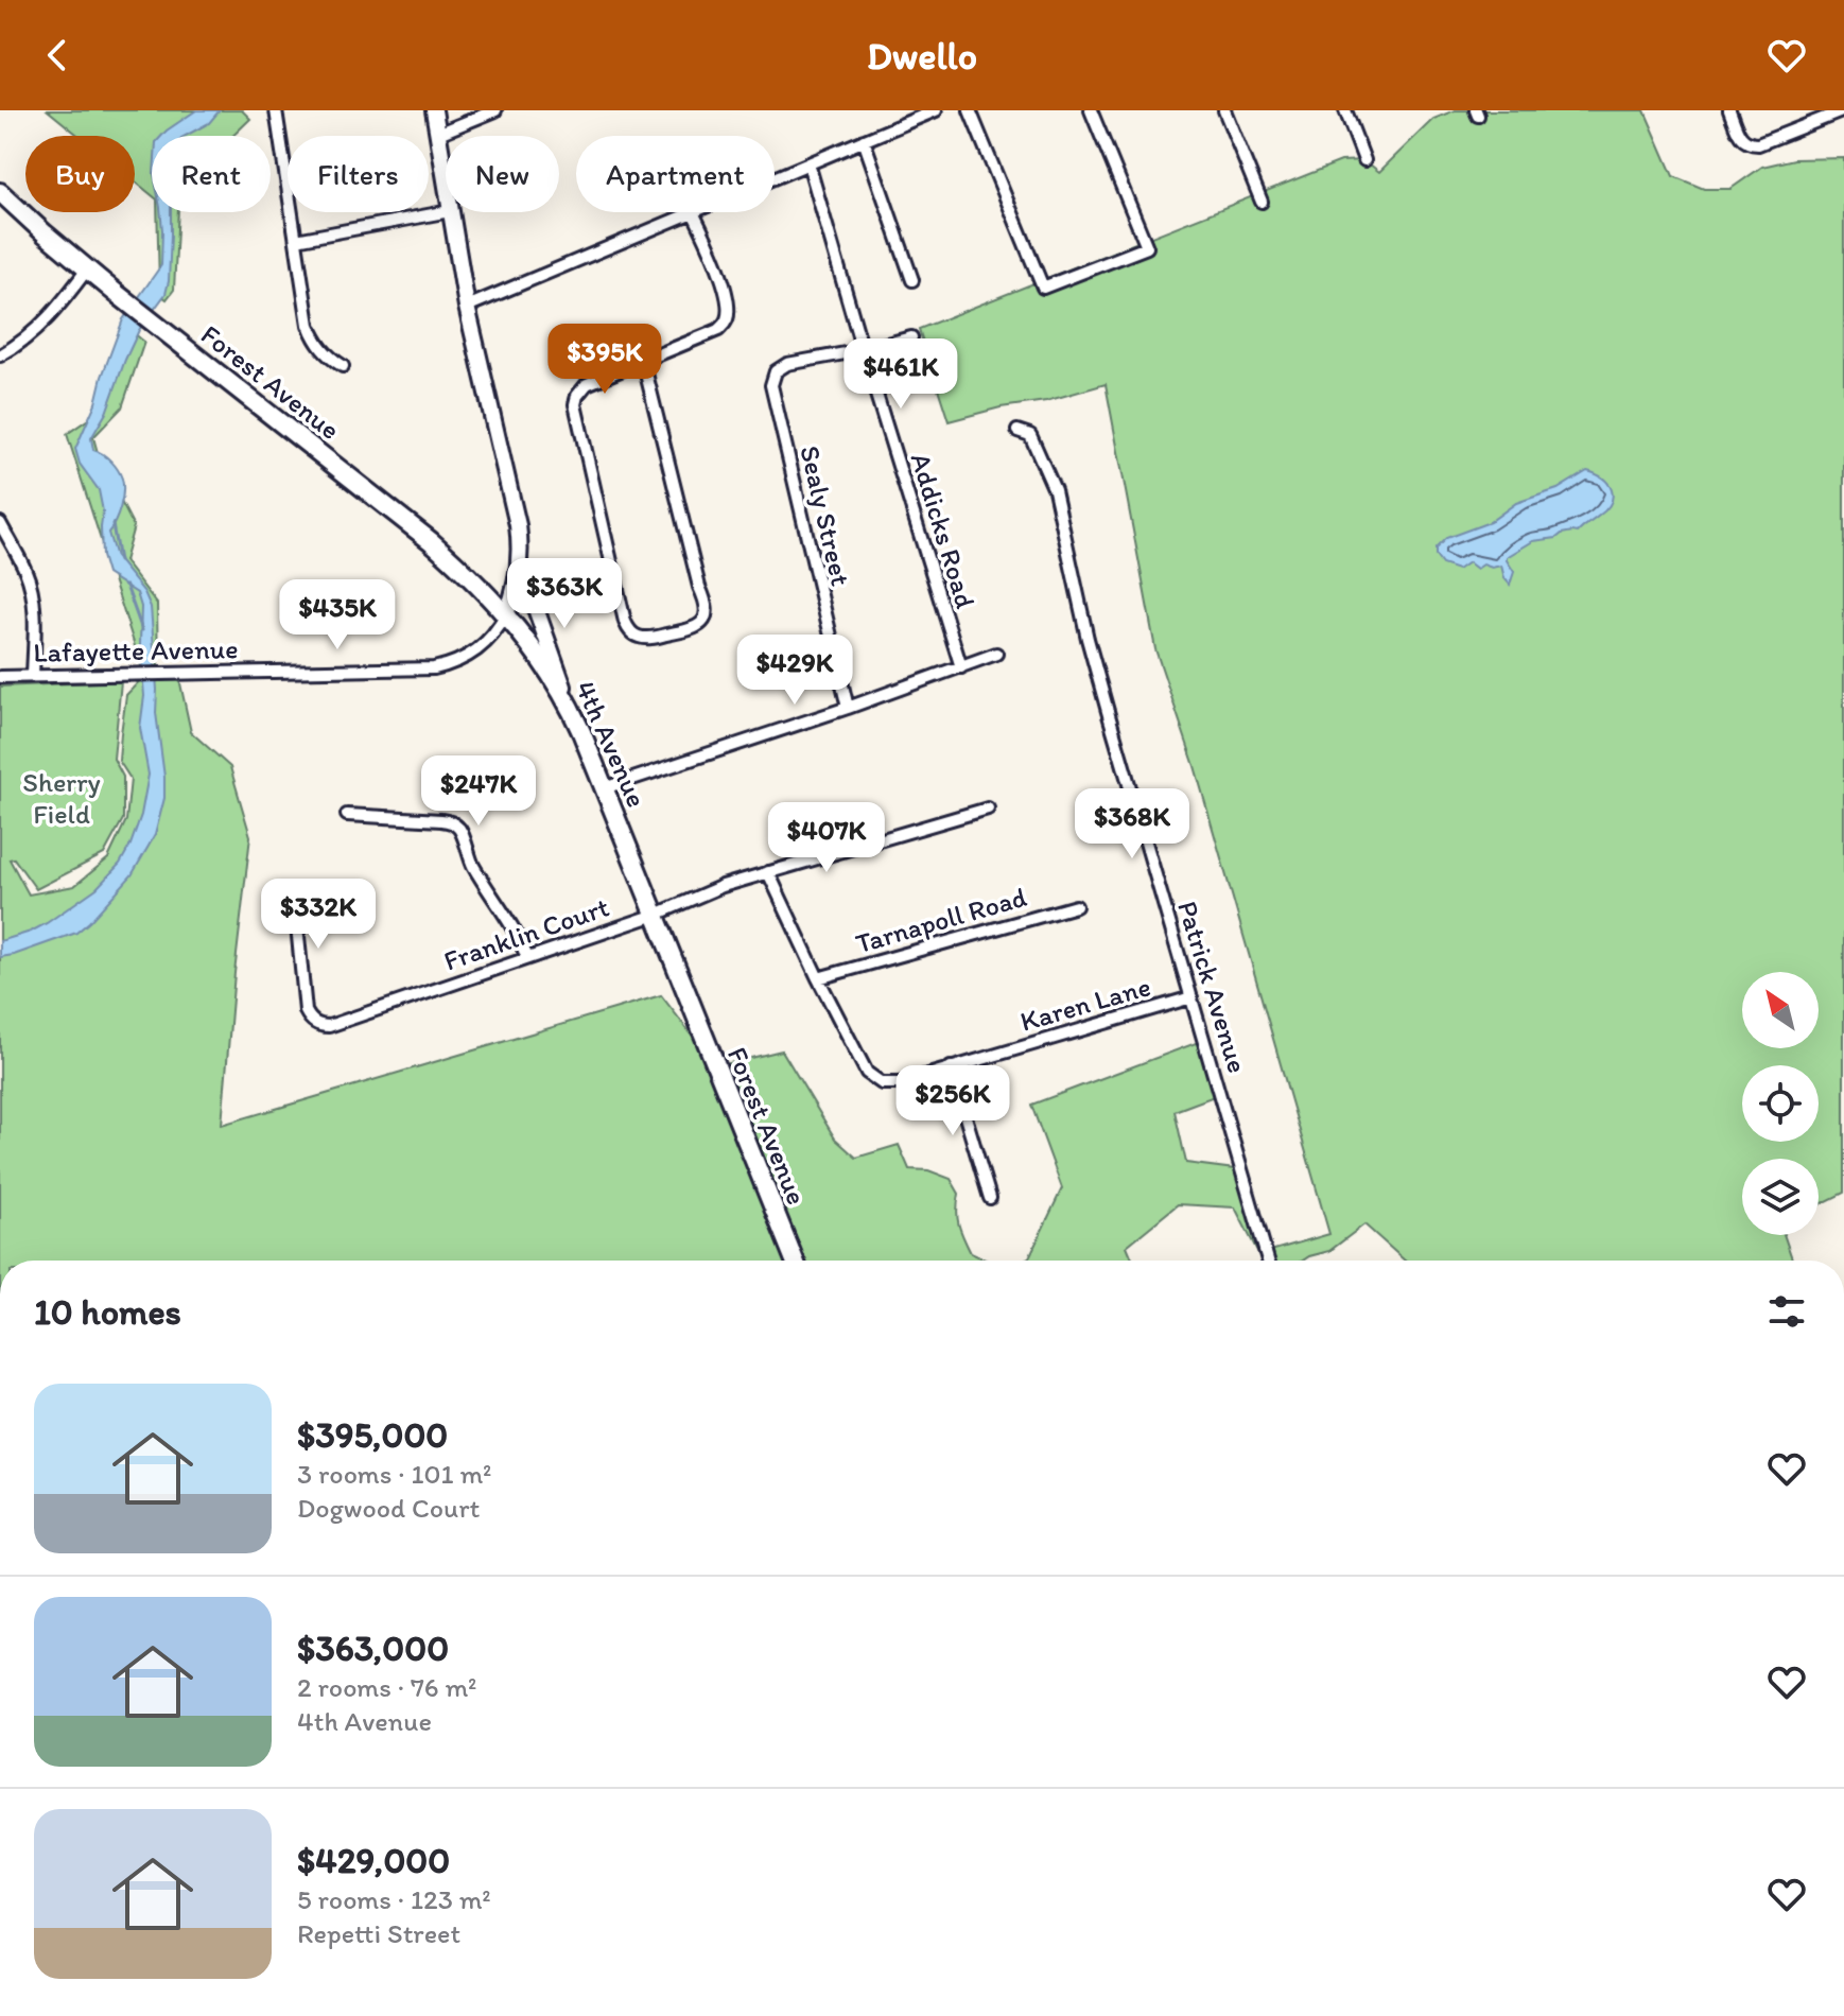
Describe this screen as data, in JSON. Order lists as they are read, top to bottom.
{
  "streets": {
    "main road": ["Forest Avenue", "4th Avenue"],
    "street": [
      "Sealy Street",
      "Addicks Road",
      "Lafayette Avenue",
      "Tarnapoll Road",
      "Franklin Court",
      "Patrick Avenue",
      "Karen Lane"
    ]
  },
  "crossings": [
    ["Forest Avenue", "Lafayette Avenue"],
    ["Forest Avenue", "4th Avenue"],
    ["Forest Avenue", "Franklin Court"],
    ["Sealy Street", "Addicks Road"],
    ["Lafayette Avenue", "4th Avenue"],
    ["4th Avenue", "Franklin Court"],
    ["Tarnapoll Road", "Karen Lane"],
    ["Franklin Court", "Karen Lane"],
    ["Patrick Avenue", "Karen Lane"]
  ],
  "parks": ["Sherry Field"],
  "north": "top left",
  "page": {
    "header": "Dwello",
    "chip": [
      "Buy",
      "Rent",
      "Filters",
      "New",
      "Apartment"
    ],
    "price": [
      "$395K",
      "$461K",
      "$363K",
      "$435K",
      "$429K",
      "$247K",
      "$368K",
      "$407K",
      "$332K",
      "$256K"
    ],
    "heading": "10 homes",
    "list": [
      {
        "name": "$395,000",
        "note": "3 rooms · 101 m² · Dogwood Court"
      },
      {
        "name": "$363,000",
        "note": "2 rooms · 76 m² · 4th Avenue"
      },
      {
        "name": "$429,000",
        "note": "5 rooms · 123 m² · Repetti Street"
      }
    ]
  }
}
